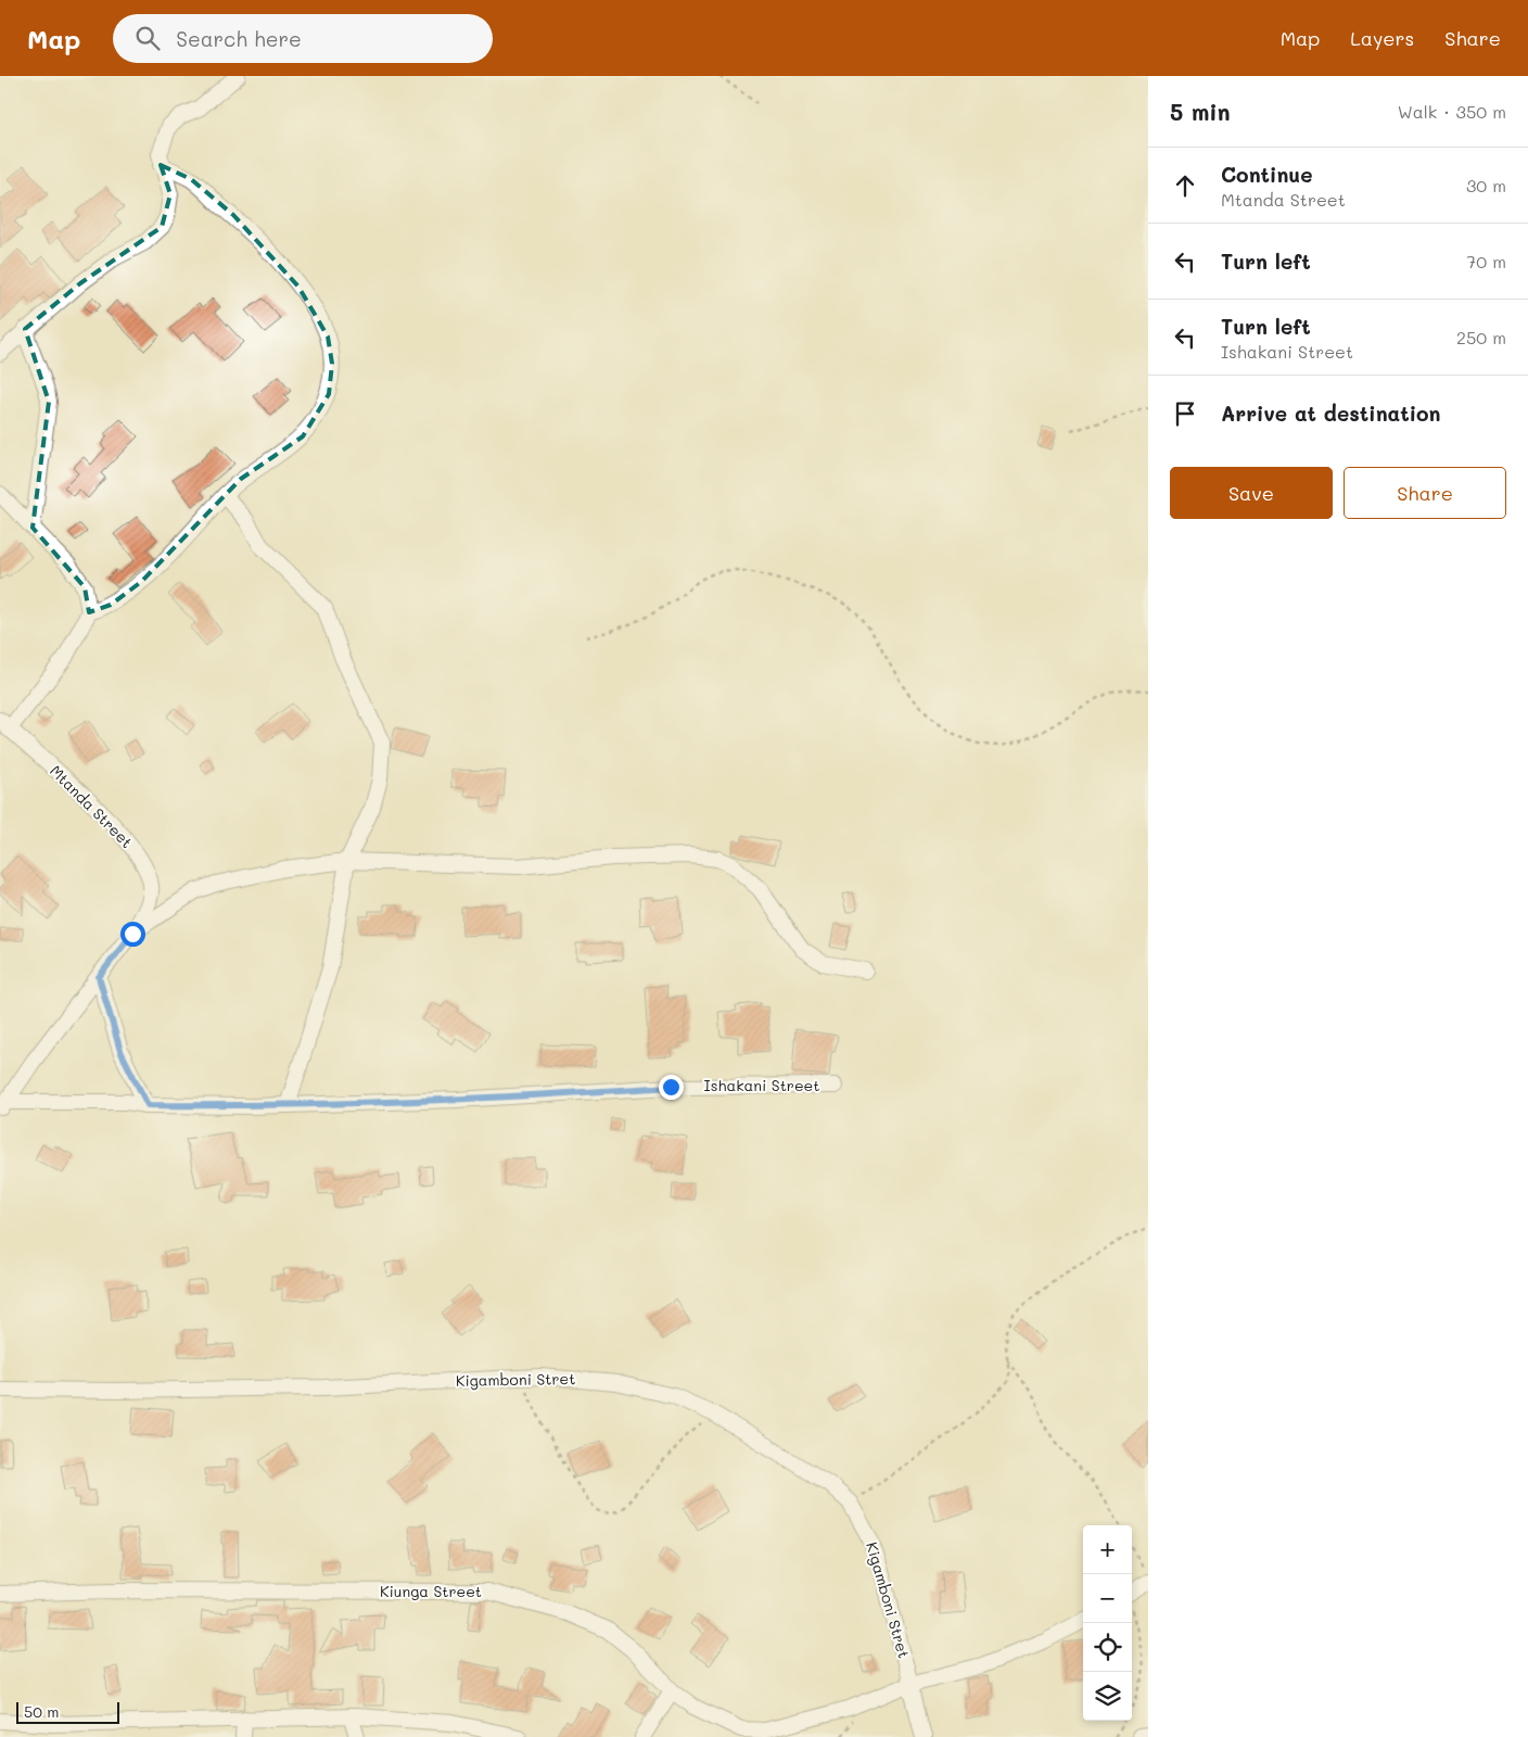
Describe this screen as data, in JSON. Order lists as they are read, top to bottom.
{
  "streets": {
    "street": [
      "Mtanda Street",
      "Ishakani Street",
      "Kigamboni Stret",
      "Kiunga Street"
    ]
  },
  "crossings": [
    ["Mtanda Street", "Ishakani Street"],
    ["Kigamboni Stret", "Kiunga Street"]
  ],
  "scale_bar": "50 m",
  "page": {
    "header": "Map",
    "search": "Search here",
    "nav": ["Map", "Layers", "Share"],
    "heading": ["5 min", "Walk · 350 m"],
    "list": [
      ["Continue", "Mtanda Street", "30 m"],
      ["Turn left", "70 m"],
      ["Turn left", "Ishakani Street", "250 m"],
      "Arrive at destination"
    ],
    "buttons": ["Save", "Share"],
    "map_buttons": ["+", "−"],
    "scale": "50 m"
  }
}
